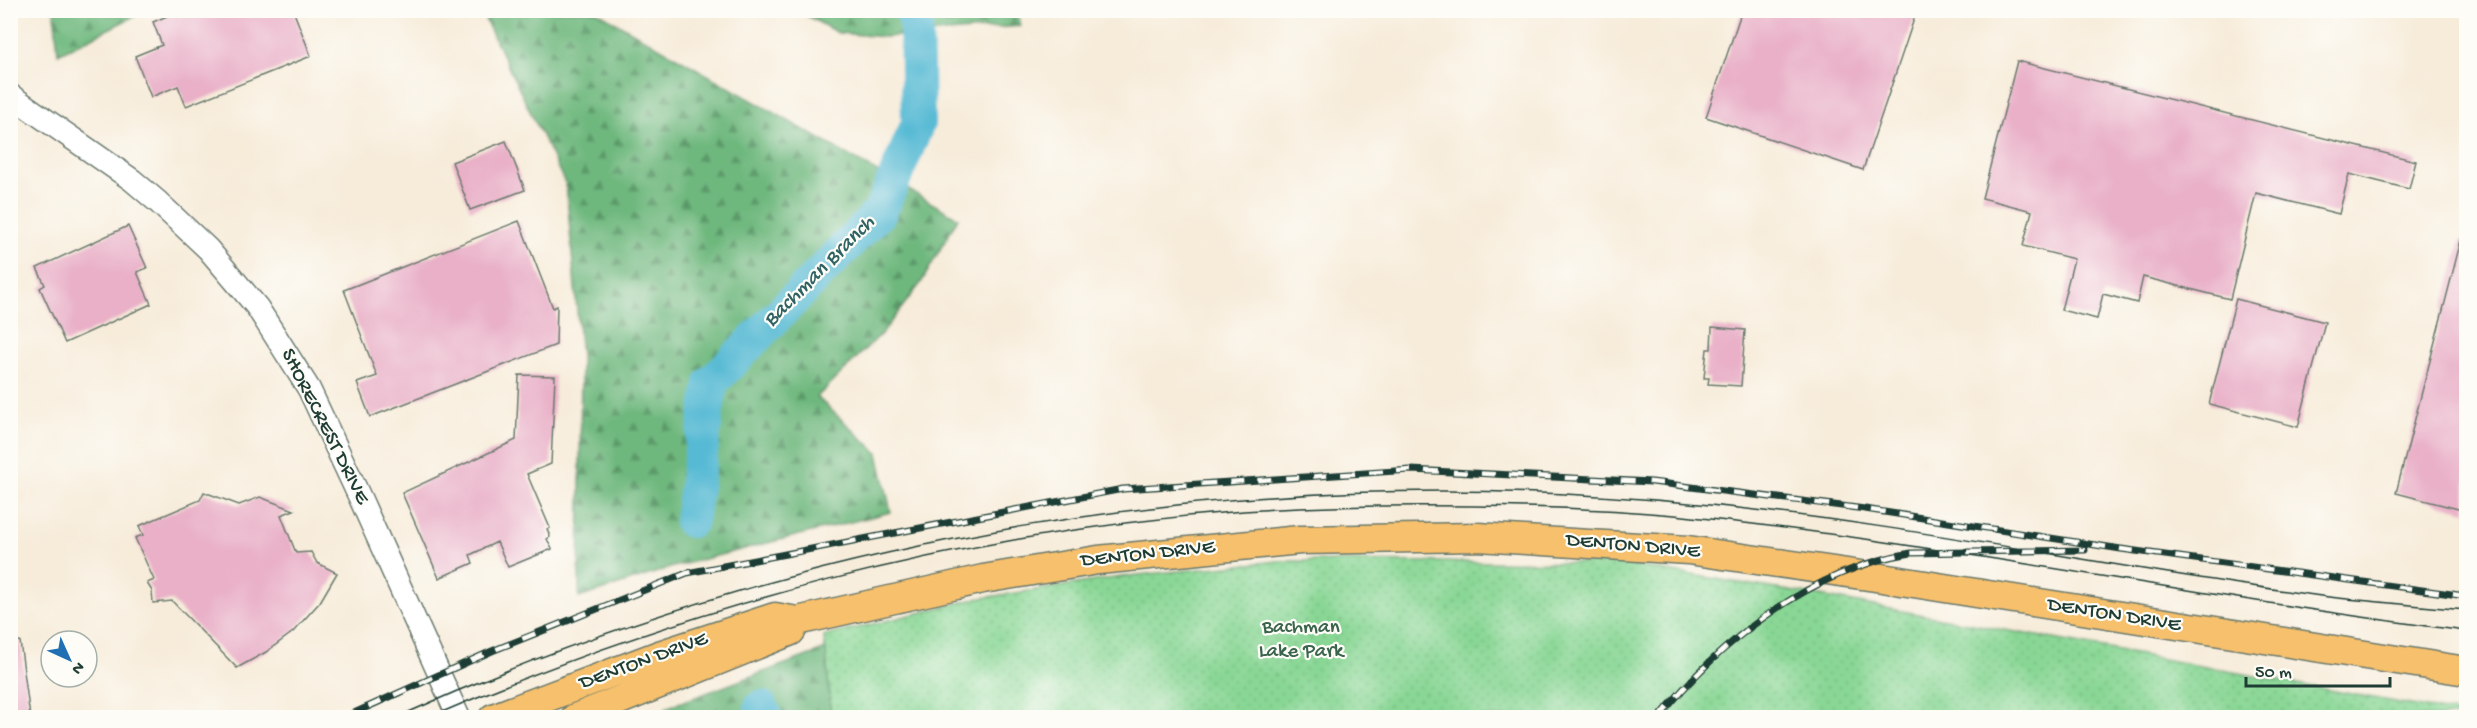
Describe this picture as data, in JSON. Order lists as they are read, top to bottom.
{
  "streets": {
    "main road": ["DENTON DRIVE"],
    "street": ["SHORECREST DRIVE"]
  },
  "water": ["Bachman Branch"],
  "parks": ["Bachman Lake Park"],
  "scale_bar": "50 m",
  "north": "bottom right"
}
